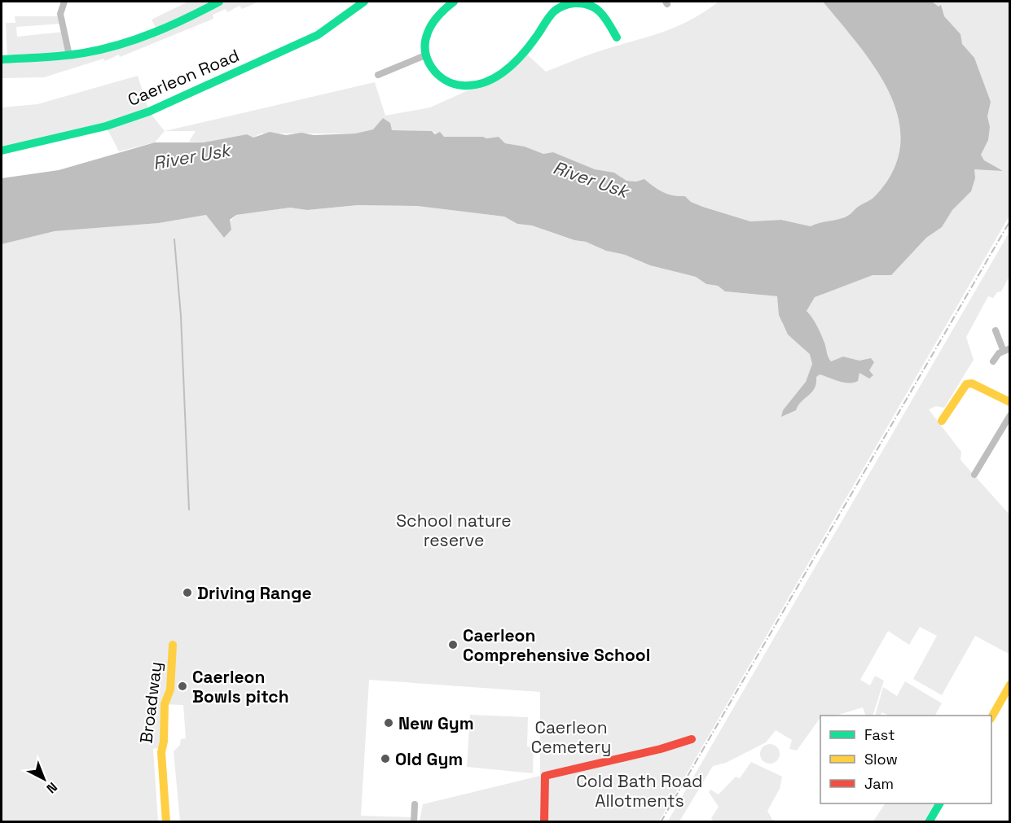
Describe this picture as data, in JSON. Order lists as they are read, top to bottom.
{
  "streets": {
    "street": ["Caerleon Road", "Broadway"]
  },
  "water": ["River Usk"],
  "parks": ["School nature reserve", "Caerleon Cemetery", "Cold Bath Road Allotments"],
  "places": [
    "Driving Range",
    "Caerleon Comprehensive School",
    "Caerleon Bowls pitch",
    "New Gym",
    "Old Gym"
  ],
  "legend": ["Fast", "Slow", "Jam"],
  "north": "bottom right"
}
